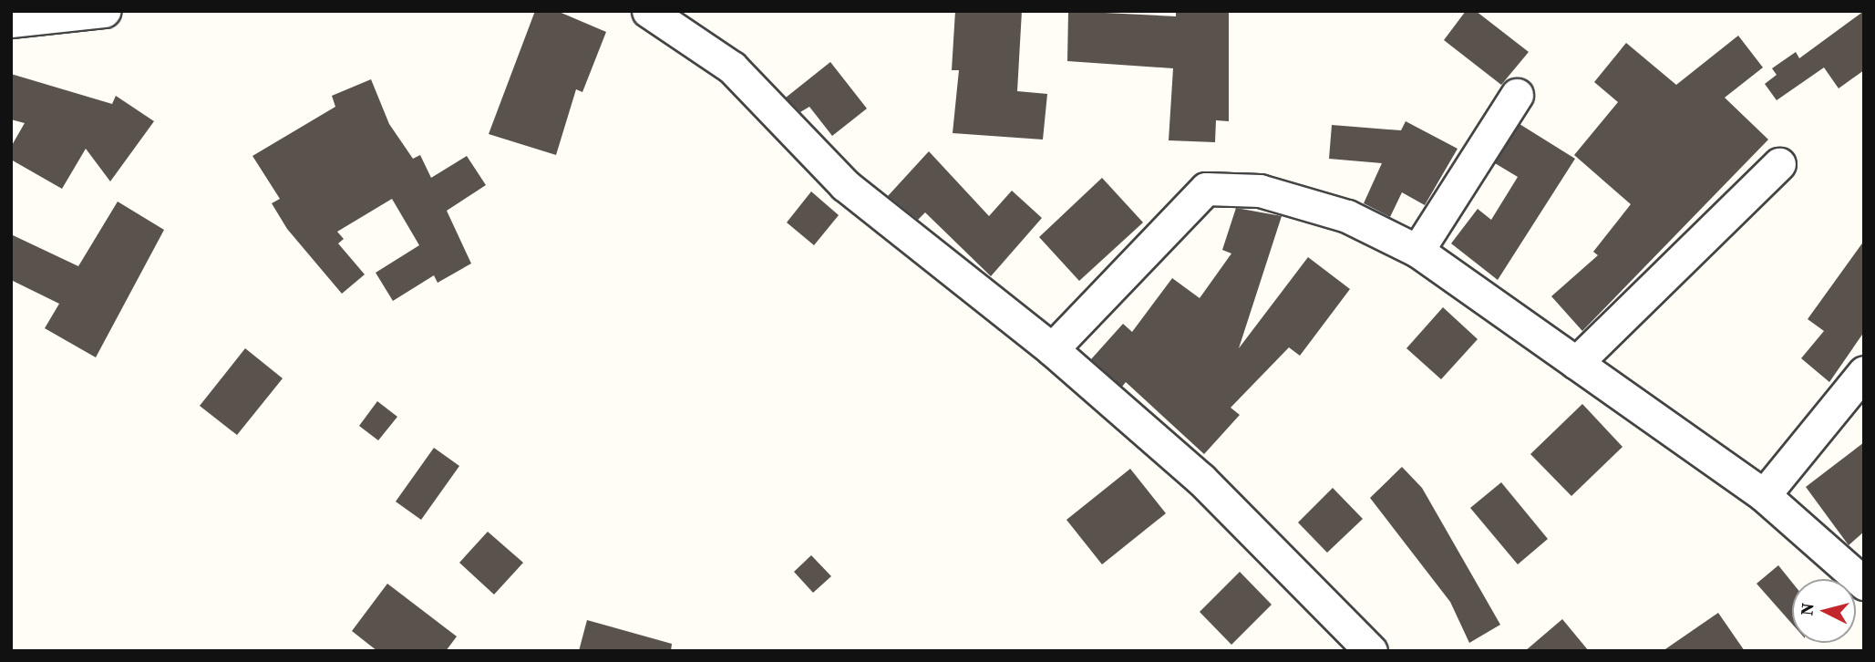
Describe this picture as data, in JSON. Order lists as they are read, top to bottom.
{
  "north": "left"
}
